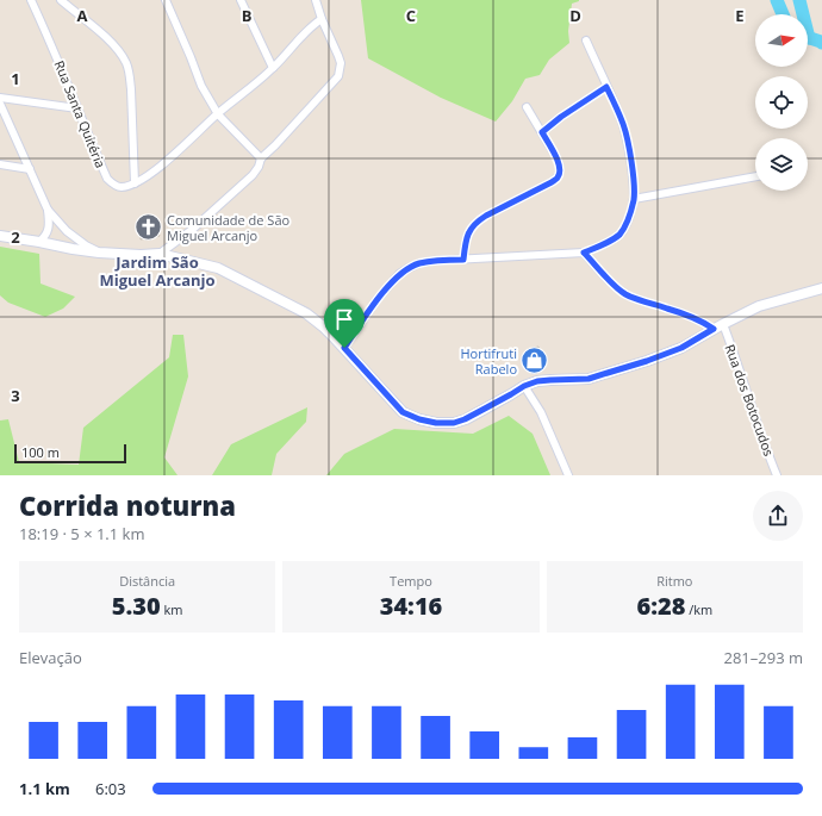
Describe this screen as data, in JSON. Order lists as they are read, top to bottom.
{
  "streets": {
    "street": ["Rua Santa Quitéria", "Rua dos Botocudos"]
  },
  "districts": ["Jardim São Miguel Arcanjo"],
  "places": {
    "church": ["Comunidade de São Miguel Arcanjo"],
    "shop": ["Hortifruti Rabelo"]
  },
  "scale_bar": "100 m",
  "north": "right",
  "page": {
    "scale": "100 m",
    "heading": ["Corrida noturna", "18:19 · 5 × 1.1 km"],
    "stats": [
      ["Distância", "5.30 km"],
      ["Tempo", "34:16"],
      ["Ritmo", "6:28 /km"]
    ],
    "chart": ["Elevação", "281–293 m"],
    "list": [
      {
        "name": "1.1 km",
        "note": "6:03"
      }
    ]
  },
  "grid": {
    "columns": [
      "A",
      "B",
      "C",
      "D",
      "E"
    ],
    "rows": ["1", "2", "3"]
  }
}
